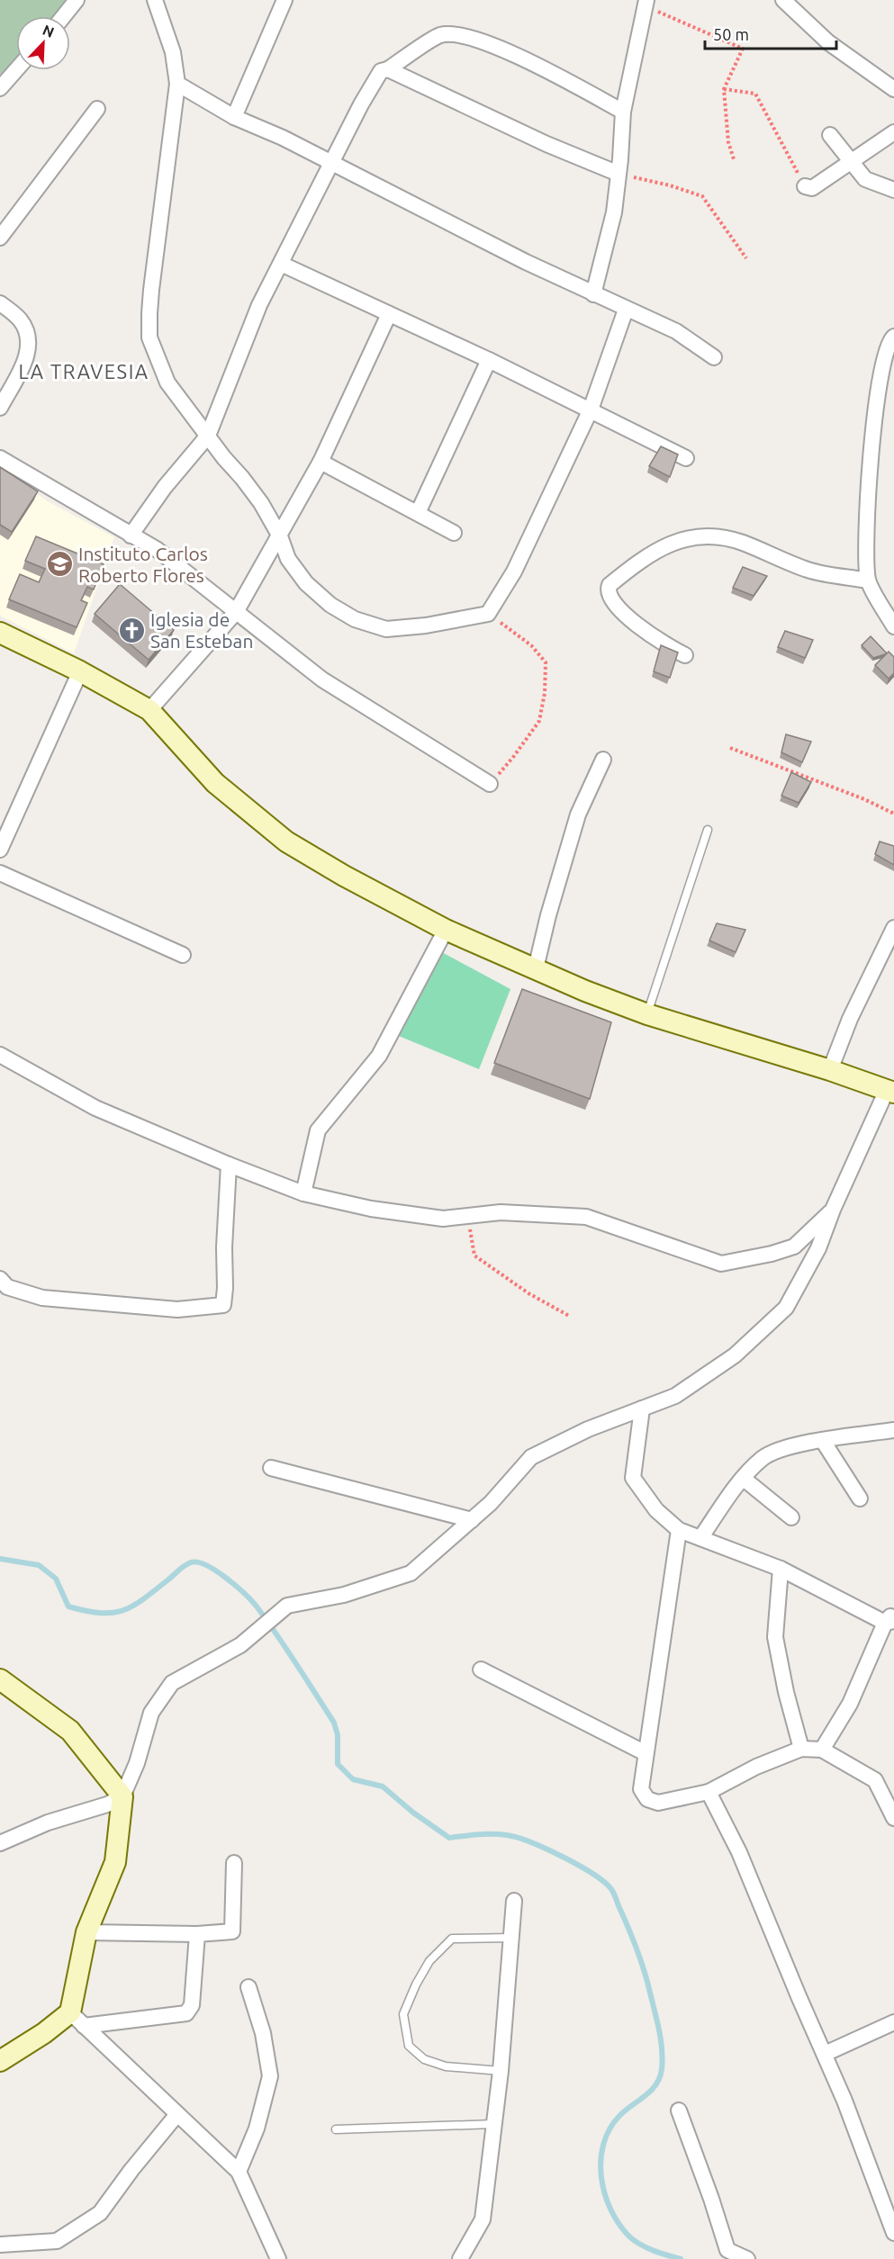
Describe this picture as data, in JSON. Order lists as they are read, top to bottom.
{
  "districts": ["LA TRAVESIA"],
  "places": {
    "school or university": ["Instituto Carlos Roberto Flores"],
    "church": ["Iglesia de San Esteban"]
  },
  "scale_bar": "50 m",
  "north": "top right"
}
